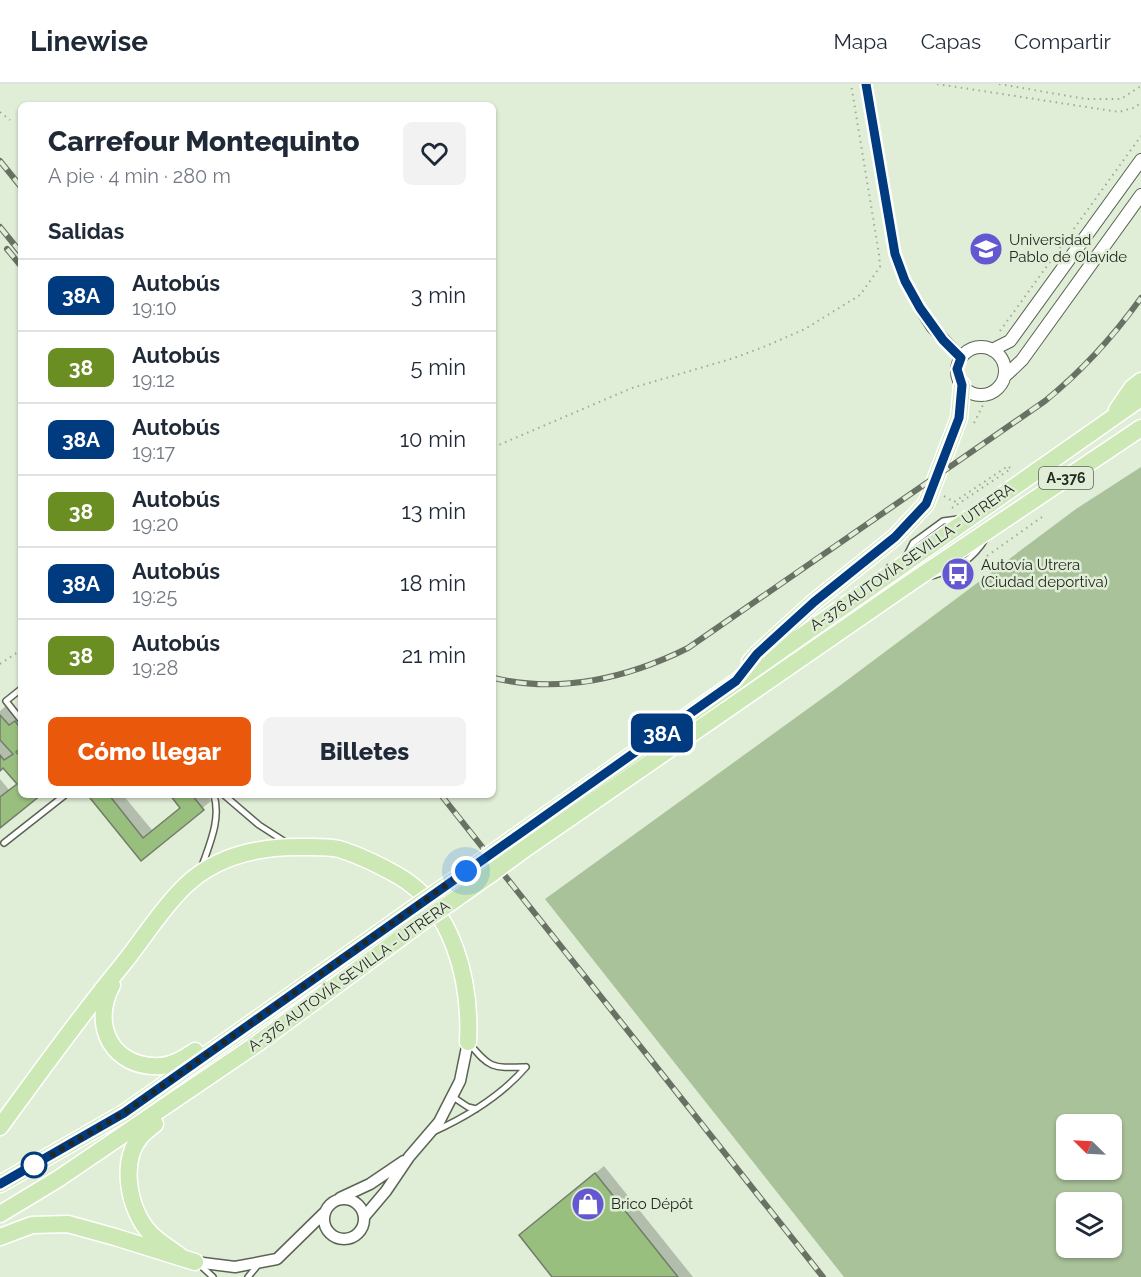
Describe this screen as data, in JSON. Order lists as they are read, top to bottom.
{
  "streets": {
    "main road": ["A-376", "A-376 AUTOVÍA SEVILLA - UTRERA"]
  },
  "places": {
    "school or university": ["Universidad Pablo de Olavide"],
    "bus stop": ["Autovía Utrera (Ciudad deportiva)"],
    "shop": ["Brico Dépôt"]
  },
  "lines": ["bus line 38A"],
  "north": "top left",
  "page": {
    "header": "Linewise",
    "nav": ["Mapa", "Capas", "Compartir"],
    "on_map": "38A",
    "heading": [
      ["Carrefour Montequinto", "A pie · 4 min · 280 m"],
      "Salidas"
    ],
    "list": [
      {
        "mark": "38A",
        "name": "Autobús",
        "note": "19:10",
        "value": "3 min"
      },
      {
        "mark": "38",
        "name": "Autobús",
        "note": "19:12",
        "value": "5 min"
      },
      {
        "mark": "38A",
        "name": "Autobús",
        "note": "19:17",
        "value": "10 min"
      },
      {
        "mark": "38",
        "name": "Autobús",
        "note": "19:20",
        "value": "13 min"
      },
      {
        "mark": "38A",
        "name": "Autobús",
        "note": "19:25",
        "value": "18 min"
      },
      {
        "mark": "38",
        "name": "Autobús",
        "note": "19:28",
        "value": "21 min"
      }
    ],
    "buttons": ["Cómo llegar", "Billetes"]
  }
}
